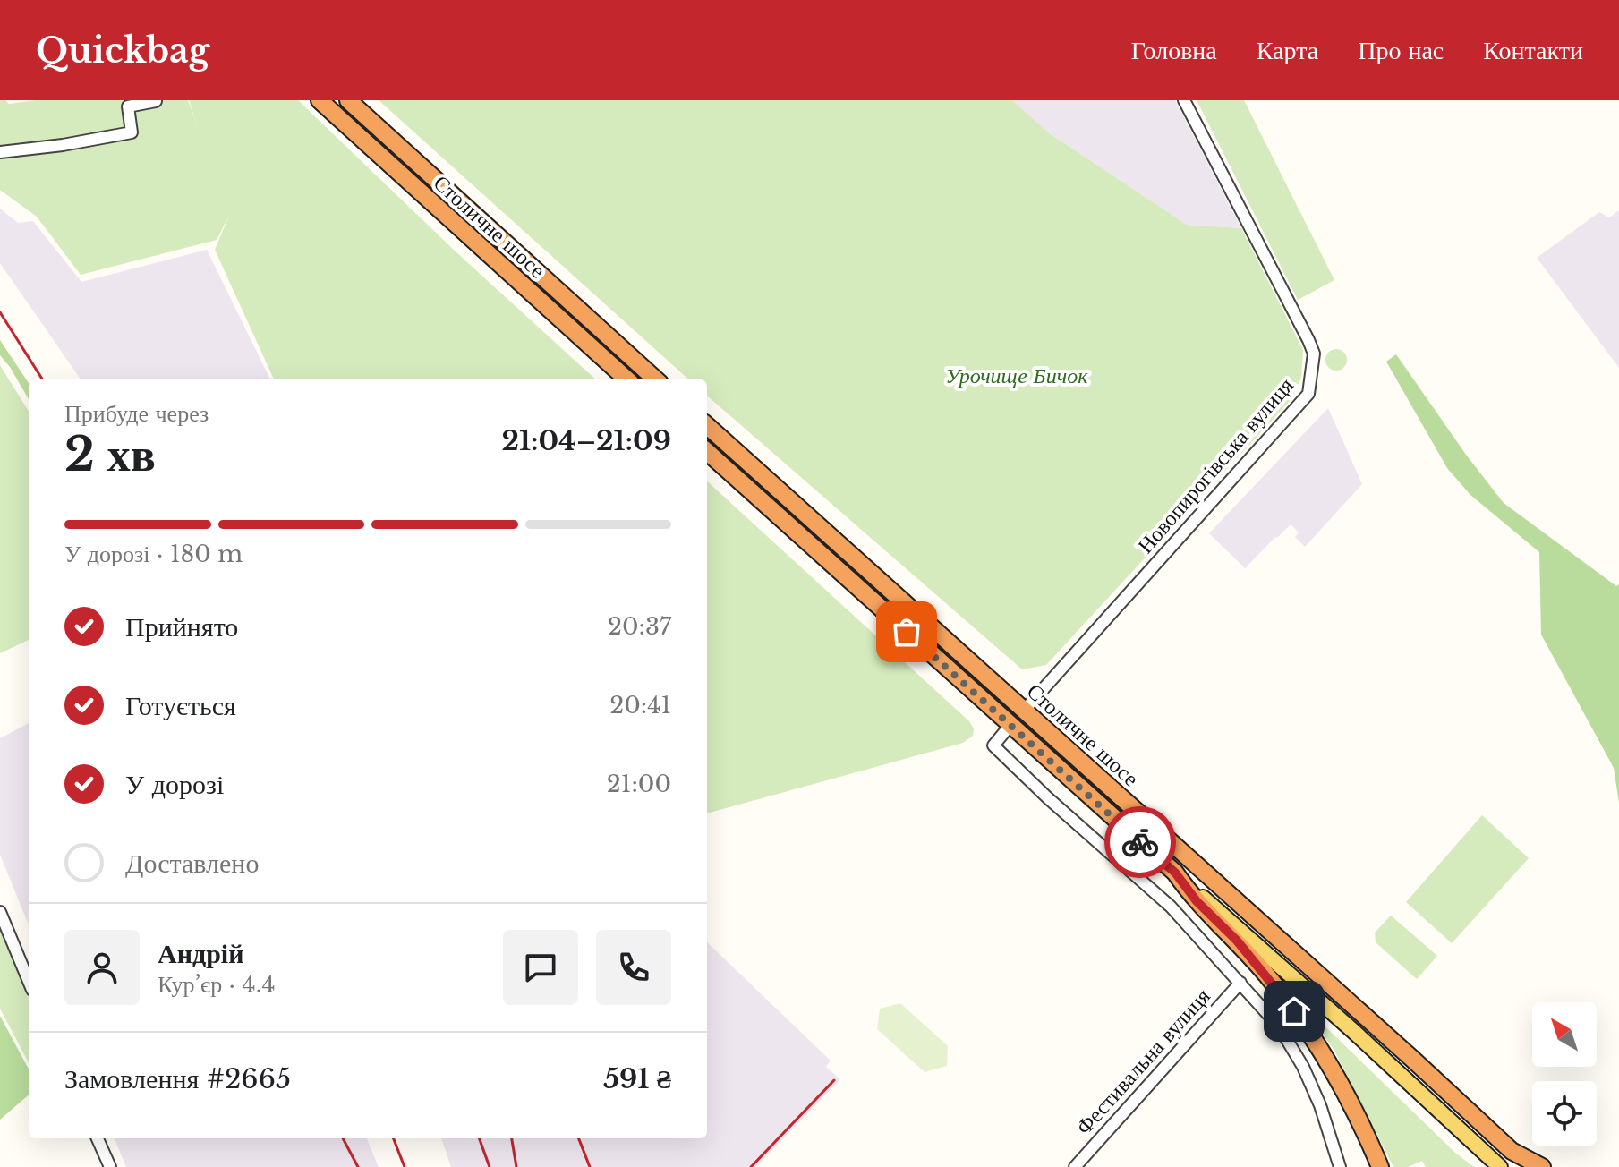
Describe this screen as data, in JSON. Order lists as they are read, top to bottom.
{
  "streets": {
    "highway": ["Столичне шосе"],
    "street": ["Новопирогівська вулиця", "Фестивальна вулиця"]
  },
  "crossings": [
    ["Столичне шосе", "Новопирогівська вулиця"],
    ["Столичне шосе", "Фестивальна вулиця"]
  ],
  "parks": ["Урочище Бичок"],
  "north": "top left",
  "page": {
    "header": "Quickbag",
    "nav": [
      "Головна",
      "Карта",
      "Про нас",
      "Контакти"
    ],
    "heading": ["2 хв", "Прибуде через", "21:04–21:09"],
    "panel": [
      "Андрій",
      "Кур’єр · 4.4",
      "Замовлення #2665",
      "591 ₴"
    ],
    "bar": "У дорозі · 180 m",
    "list": [
      ["Прийнято", "20:37"],
      ["Готується", "20:41"],
      ["У дорозі", "21:00"],
      "Доставлено"
    ]
  }
}
